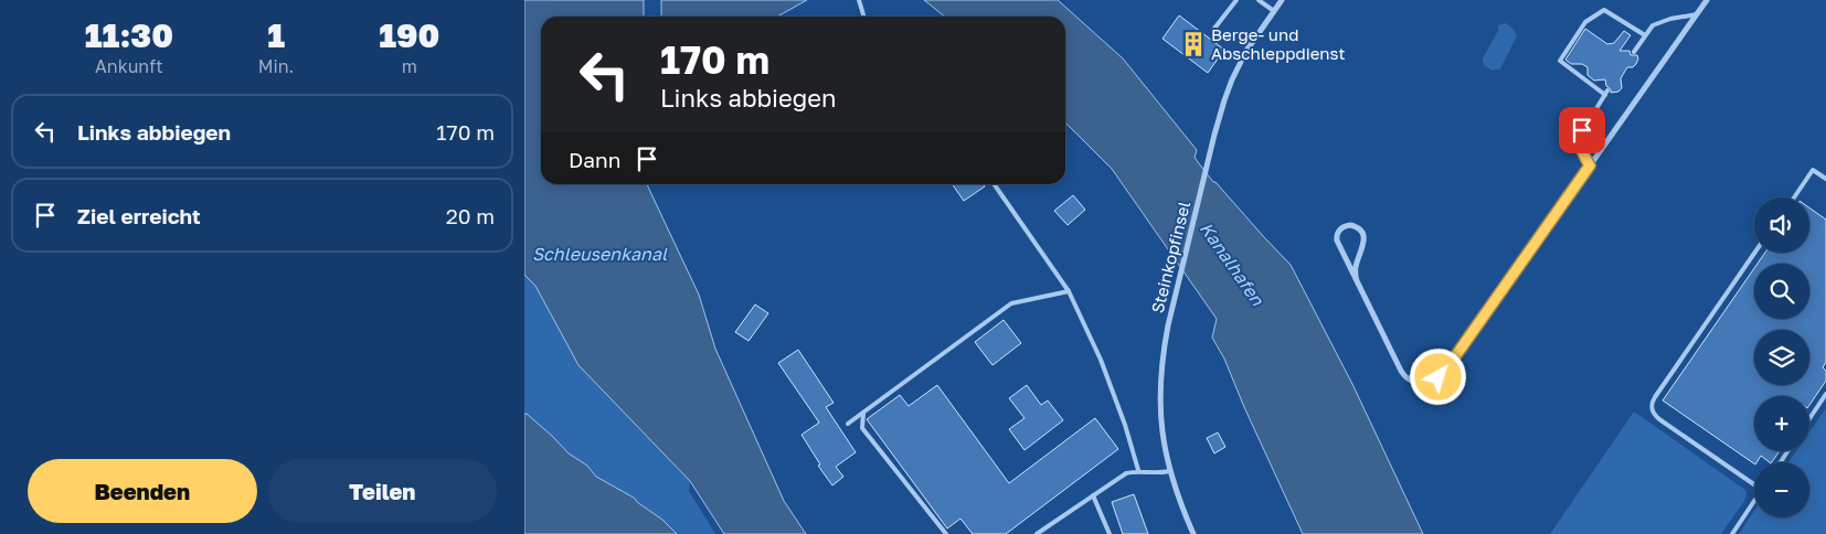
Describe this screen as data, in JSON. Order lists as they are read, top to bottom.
{
  "streets": {
    "street": ["Steinkopfinsel"]
  },
  "water": ["Schleusenkanal", "Kanalhafen"],
  "places": {
    "building": ["Berge- und Abschleppdienst"]
  },
  "page": {
    "eta": [
      "11:30",
      "Ankunft",
      "1",
      "Min.",
      "190",
      "m"
    ],
    "turn": ["170 m", "Links abbiegen"],
    "list": [
      {
        "name": "Links abbiegen",
        "value": "170 m"
      },
      {
        "name": "Ziel erreicht",
        "value": "20 m"
      }
    ],
    "then": "Dann",
    "map_buttons": ["+", "−"],
    "buttons": ["Beenden", "Teilen"]
  }
}
